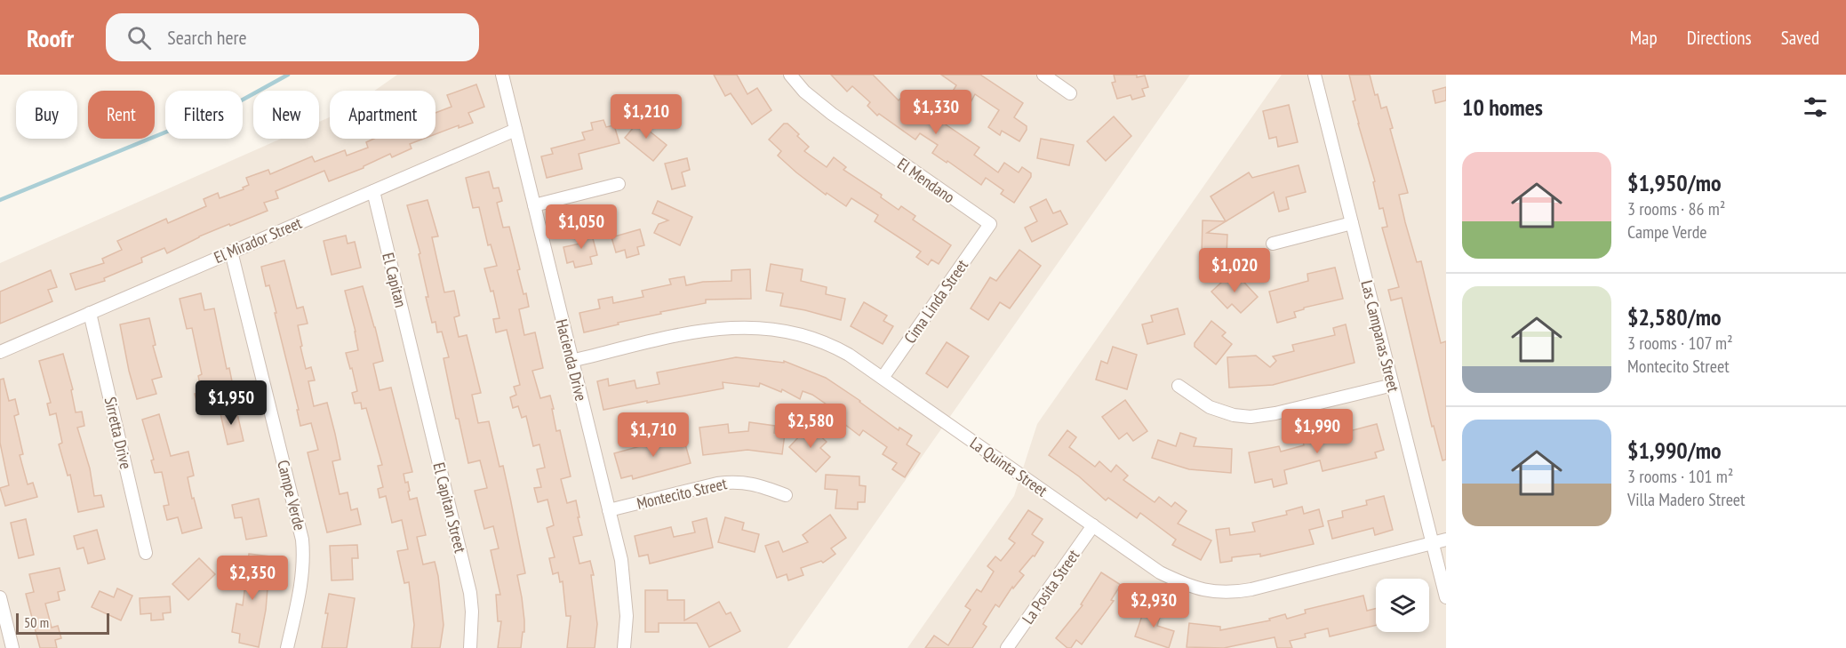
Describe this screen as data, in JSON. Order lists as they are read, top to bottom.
{
  "streets": {
    "street": [
      "El Mendano",
      "El Mirador Street",
      "El Capitan",
      "Cima Linda Street",
      "Las Campanas Street",
      "Hacienda Drive",
      "Sirretta Drive",
      "La Quinta Street",
      "Montecito Street",
      "Campe Verde",
      "El Capitan Street",
      "La Posita Street"
    ]
  },
  "crossings": [
    ["El Mendano", "Cima Linda Street"],
    ["El Mirador Street", "El Capitan"],
    ["El Mirador Street", "Hacienda Drive"],
    ["El Mirador Street", "Sirretta Drive"],
    ["El Mirador Street", "Campe Verde"],
    ["El Capitan", "El Capitan Street"],
    ["Cima Linda Street", "La Quinta Street"],
    ["Las Campanas Street", "La Quinta Street"],
    ["Hacienda Drive", "La Quinta Street"],
    ["Hacienda Drive", "Montecito Street"],
    ["La Quinta Street", "La Posita Street"]
  ],
  "scale_bar": "50 m",
  "page": {
    "header": "Roofr",
    "search": "Search here",
    "nav": ["Map", "Directions", "Saved"],
    "heading": "10 homes",
    "price": [
      "$1,330",
      "$1,210",
      "$1,050",
      "$1,020",
      "$1,950",
      "$2,580",
      "$1,990",
      "$1,710",
      "$2,350",
      "$2,930"
    ],
    "chip": [
      "Buy",
      "Rent",
      "Filters",
      "New",
      "Apartment"
    ],
    "list": [
      {
        "name": "$1,950/mo",
        "note": "3 rooms · 86 m² · Campe Verde"
      },
      {
        "name": "$2,580/mo",
        "note": "3 rooms · 107 m² · Montecito Street"
      },
      {
        "name": "$1,990/mo",
        "note": "3 rooms · 101 m² · Villa Madero Street"
      }
    ],
    "scale": "50 m"
  }
}
